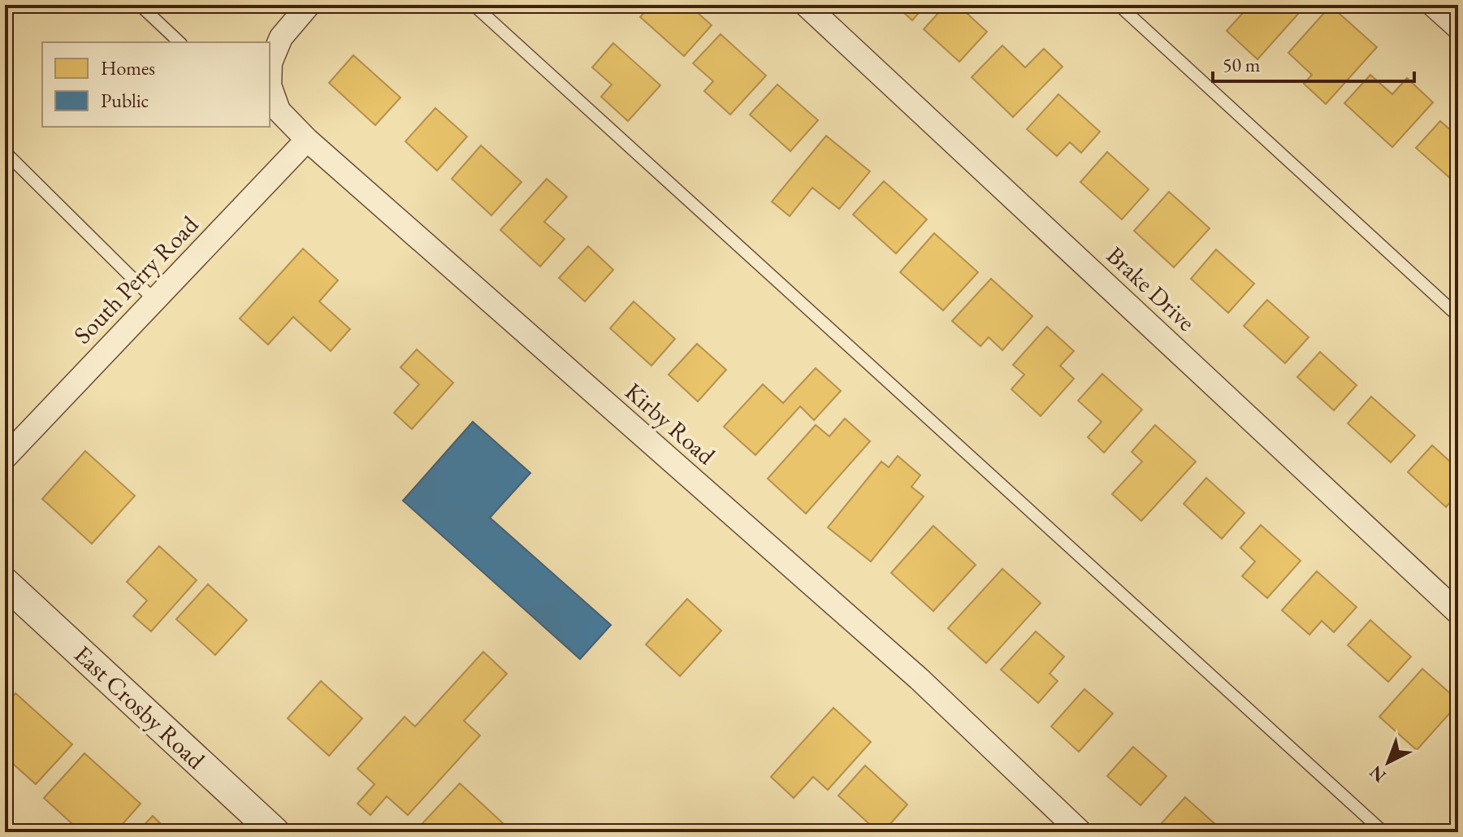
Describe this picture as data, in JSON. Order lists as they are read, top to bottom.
{
  "streets": {
    "street": [
      "South Perry Road",
      "Brake Drive",
      "Kirby Road",
      "East Crosby Road"
    ]
  },
  "crossings": [
    ["South Perry Road", "Kirby Road"]
  ],
  "legend": ["Homes", "Public"],
  "scale_bar": "50 m",
  "north": "bottom left"
}
